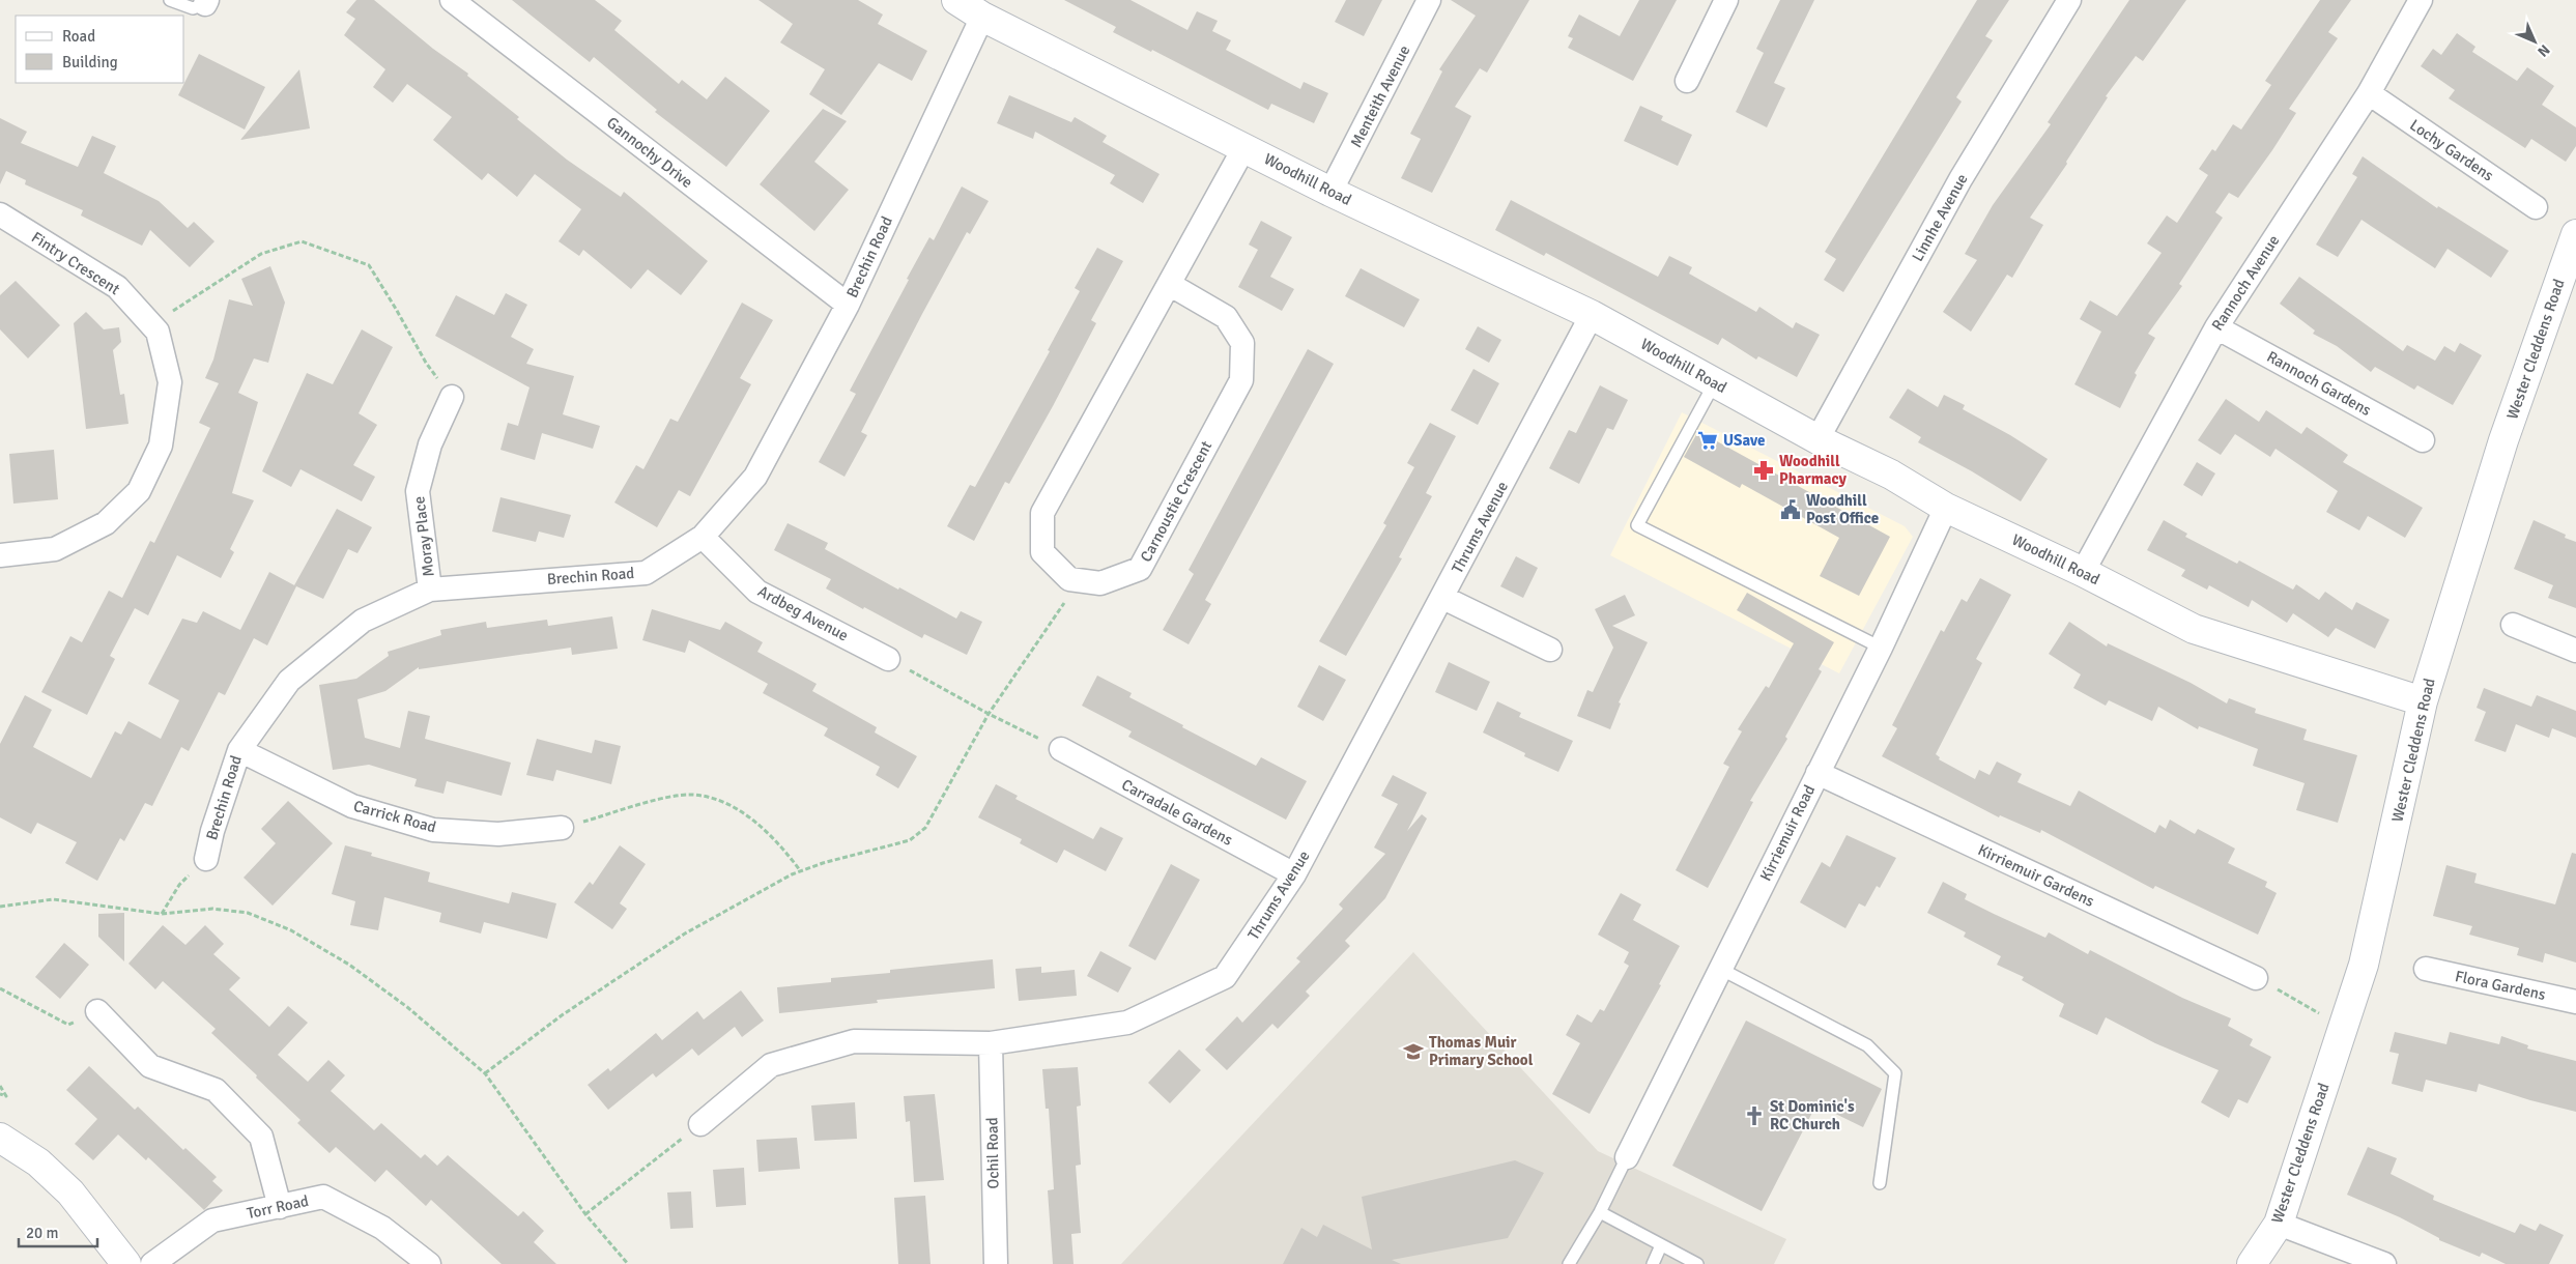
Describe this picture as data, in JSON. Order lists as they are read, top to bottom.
{
  "streets": {
    "street": [
      "Menteith Avenue",
      "Lochy Gardens",
      "Gannochy Drive",
      "Woodhill Road",
      "Linnhe Avenue",
      "Brechin Road",
      "Fintry Crescent",
      "Rannoch Avenue",
      "Wester Cleddens Road",
      "Rannoch Gardens",
      "Carnoustie Crescent",
      "Thrums Avenue",
      "Moray Place",
      "Ardbeg Avenue",
      "Carradale Gardens",
      "Carrick Road",
      "Kirriemuir Road",
      "Kirriemuir Gardens",
      "Flora Gardens",
      "Ochil Road",
      "Torr Road"
    ]
  },
  "crossings": [
    ["Menteith Avenue", "Woodhill Road"],
    ["Lochy Gardens", "Rannoch Avenue"],
    ["Gannochy Drive", "Brechin Road"],
    ["Woodhill Road", "Linnhe Avenue"],
    ["Woodhill Road", "Brechin Road"],
    ["Woodhill Road", "Rannoch Avenue"],
    ["Woodhill Road", "Wester Cleddens Road"],
    ["Woodhill Road", "Carnoustie Crescent"],
    ["Woodhill Road", "Thrums Avenue"],
    ["Woodhill Road", "Kirriemuir Road"],
    ["Brechin Road", "Moray Place"],
    ["Brechin Road", "Ardbeg Avenue"],
    ["Brechin Road", "Carrick Road"],
    ["Rannoch Avenue", "Rannoch Gardens"],
    ["Thrums Avenue", "Carradale Gardens"],
    ["Thrums Avenue", "Ochil Road"],
    ["Kirriemuir Road", "Kirriemuir Gardens"]
  ],
  "places": {
    "supermarket": ["USave"],
    "pharmacy": ["Woodhill Pharmacy"],
    "public building": ["Woodhill Post Office"],
    "school or university": ["Thomas Muir Primary School"],
    "church": ["St Dominic's RC Church"]
  },
  "legend": ["Road", "Building"],
  "scale_bar": "20 m",
  "north": "bottom right"
}
